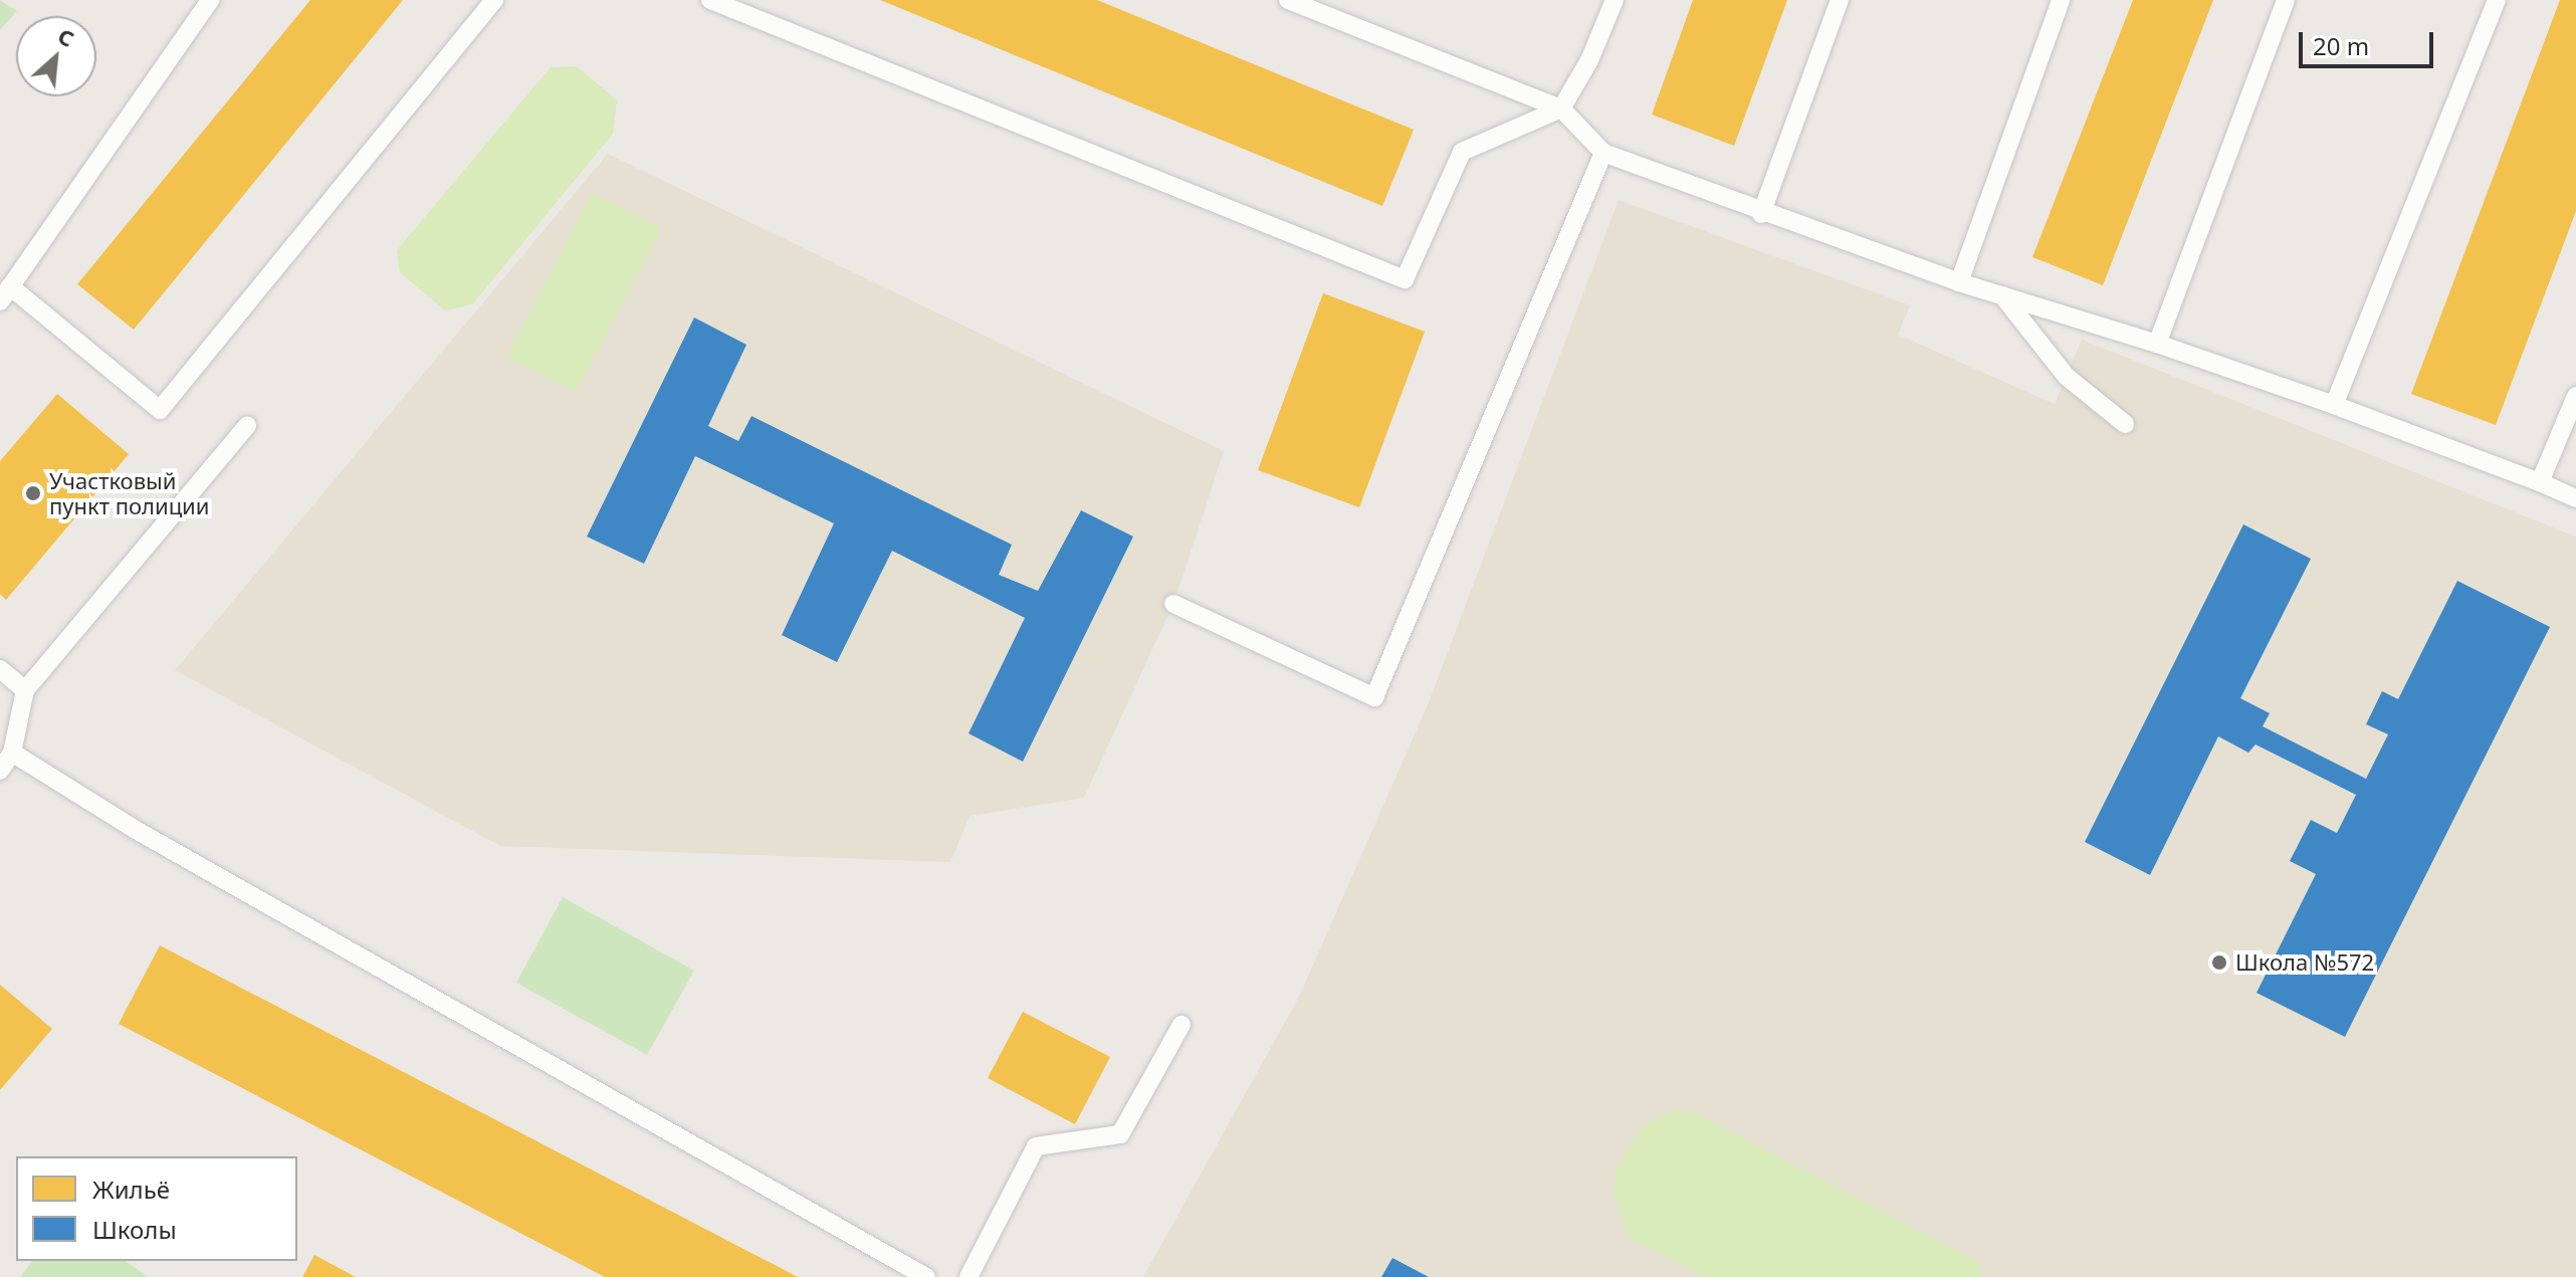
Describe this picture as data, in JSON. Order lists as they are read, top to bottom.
{
  "places": ["Участковый пункт полиции", "Школа №572"],
  "legend": ["Жильё", "Школы"],
  "scale_bar": "20 m",
  "north": "top right"
}
